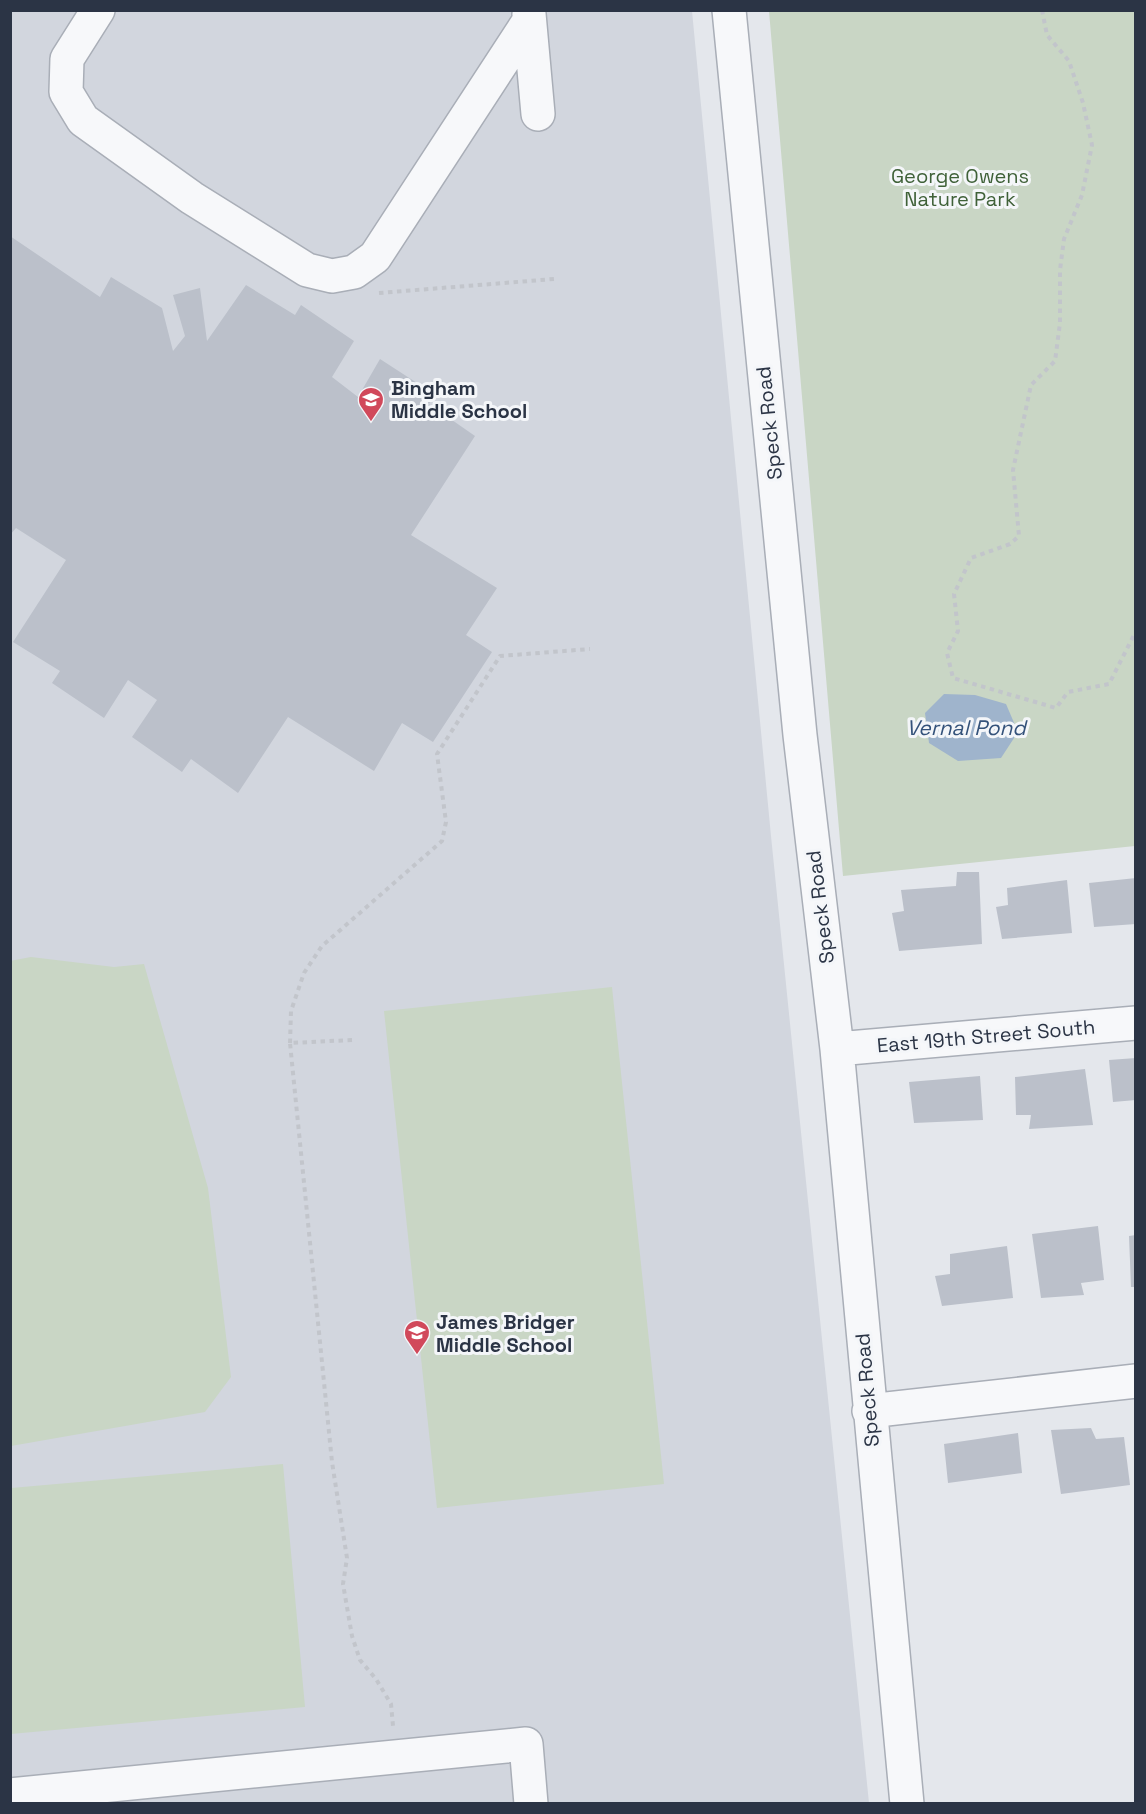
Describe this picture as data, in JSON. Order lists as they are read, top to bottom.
{
  "streets": {
    "street": ["Speck Road", "East 19th Street South"]
  },
  "crossings": [
    ["Speck Road", "East 19th Street South"]
  ],
  "water": ["Vernal Pond"],
  "parks": ["George Owens Nature Park"],
  "places": {
    "school or university": ["Bingham Middle School", "James Bridger Middle School"]
  }
}
